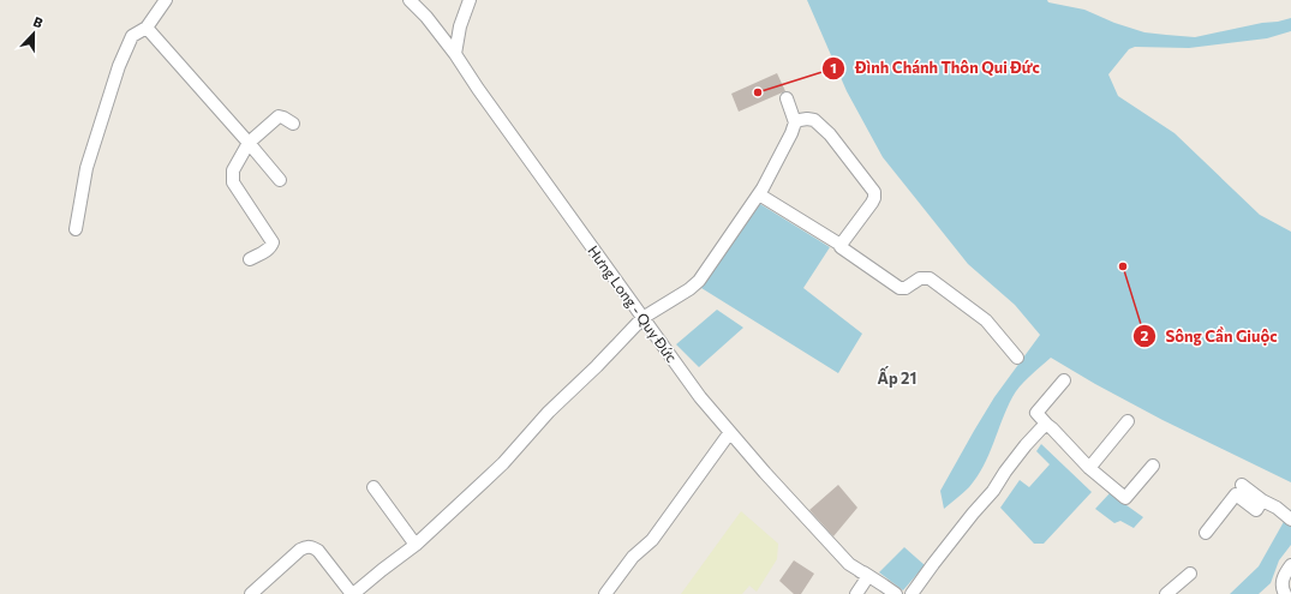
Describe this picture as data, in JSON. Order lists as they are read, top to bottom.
{
  "streets": {
    "street": ["Hưng Long - Quy Đức"]
  },
  "districts": ["Ấp 21"],
  "places": ["Đình Chánh Thôn Qui Đức", "Sông Cần Giuộc"],
  "north": "top"
}
